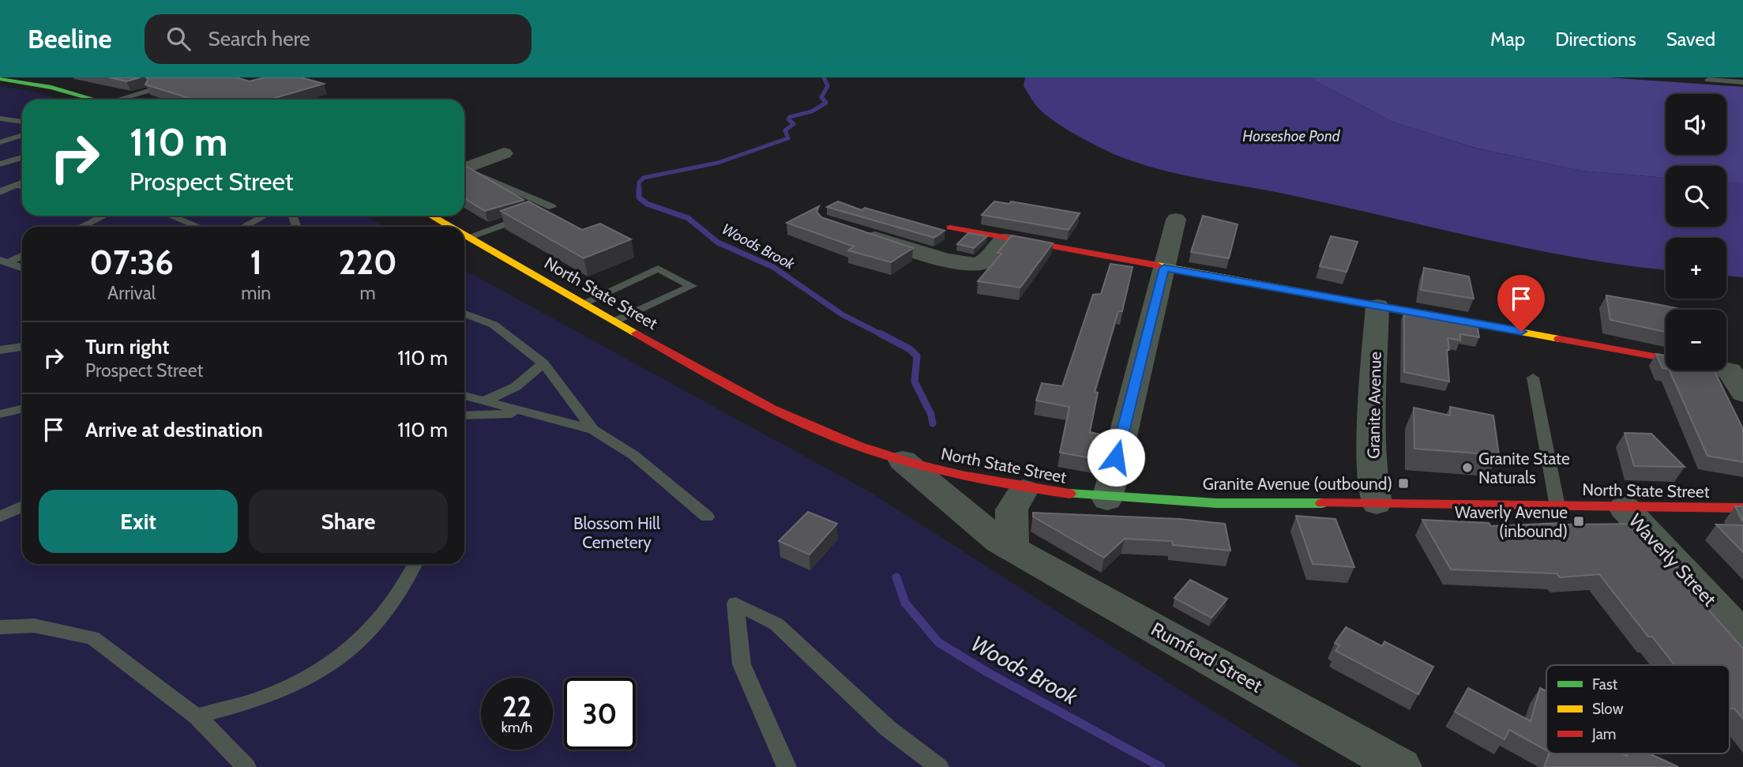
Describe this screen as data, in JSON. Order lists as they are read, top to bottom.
{
  "streets": {
    "main road": ["North State Street"],
    "street": ["Granite Avenue", "Waverly Street", "Rumford Street"]
  },
  "crossings": [
    ["North State Street", "Granite Avenue"],
    ["North State Street", "Waverly Street"],
    ["North State Street", "Rumford Street"]
  ],
  "water": ["Horseshoe Pond", "Woods Brook"],
  "parks": ["Blossom Hill Cemetery"],
  "places": {
    "other": ["Granite State Naturals"],
    "transit": ["Granite Avenue (outbound)", "Waverly Avenue (inbound)"]
  },
  "legend": ["Fast", "Slow", "Jam"],
  "page": {
    "header": "Beeline",
    "search": "Search here",
    "nav": ["Map", "Directions", "Saved"],
    "map_buttons": ["+", "−"],
    "turn": ["110 m", "Prospect Street"],
    "eta": [
      "07:36",
      "Arrival",
      "1",
      "min",
      "220",
      "m"
    ],
    "list": [
      {
        "name": "Turn right",
        "note": "Prospect Street",
        "value": "110 m"
      },
      {
        "name": "Arrive at destination",
        "value": "110 m"
      }
    ],
    "buttons": ["Exit", "Share"],
    "speed": "22 km/h",
    "limit": "30"
  }
}
